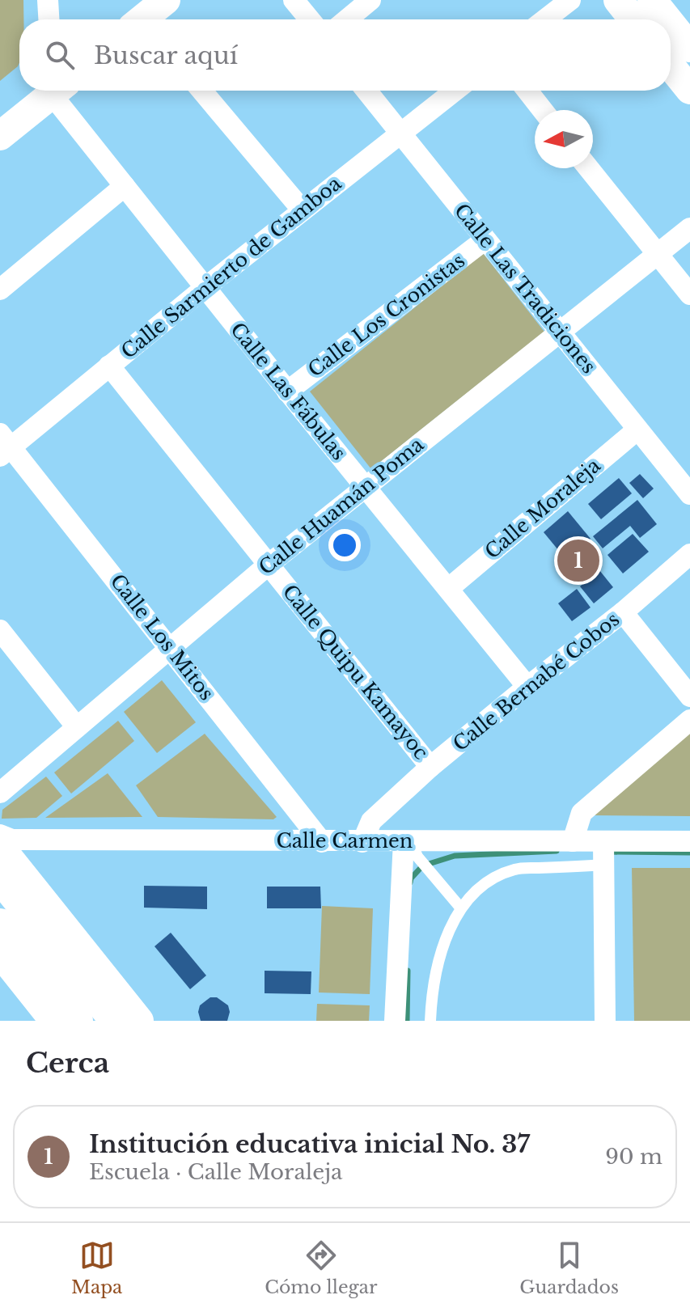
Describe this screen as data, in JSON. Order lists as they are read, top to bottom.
{
  "streets": {
    "street": [
      "Calle Sarmierto de Gamboa",
      "Calle Las Tradiciones",
      "Calle Los Cronistas",
      "Calle Las Fábulas",
      "Calle Huamán Poma",
      "Calle Moraleja",
      "Calle Los Mitos",
      "Calle Quipu Kamayoc",
      "Calle Bernabé Cobos",
      "Calle Carmen"
    ]
  },
  "crossings": [
    ["Calle Sarmierto de Gamboa", "Calle Las Tradiciones"],
    ["Calle Sarmierto de Gamboa", "Calle Las Fábulas"],
    ["Calle Sarmierto de Gamboa", "Calle Los Mitos"],
    ["Calle Sarmierto de Gamboa", "Calle Quipu Kamayoc"],
    ["Calle Las Tradiciones", "Calle Los Cronistas"],
    ["Calle Las Tradiciones", "Calle Huamán Poma"],
    ["Calle Las Tradiciones", "Calle Moraleja"],
    ["Calle Los Cronistas", "Calle Las Fábulas"],
    ["Calle Las Fábulas", "Calle Huamán Poma"],
    ["Calle Las Fábulas", "Calle Moraleja"],
    ["Calle Las Fábulas", "Calle Bernabé Cobos"],
    ["Calle Huamán Poma", "Calle Los Mitos"],
    ["Calle Huamán Poma", "Calle Quipu Kamayoc"],
    ["Calle Los Mitos", "Calle Carmen"],
    ["Calle Quipu Kamayoc", "Calle Bernabé Cobos"],
    ["Calle Bernabé Cobos", "Calle Carmen"]
  ],
  "north": "left",
  "page": {
    "search": "Buscar aquí",
    "pins": "1",
    "heading": "Cerca",
    "list": [
      {
        "mark": "1",
        "name": "Institución educativa inicial No. 37",
        "note": "Escuela · Calle Moraleja",
        "value": "90 m"
      }
    ],
    "nav": ["Mapa", "Cómo llegar", "Guardados"]
  }
}
